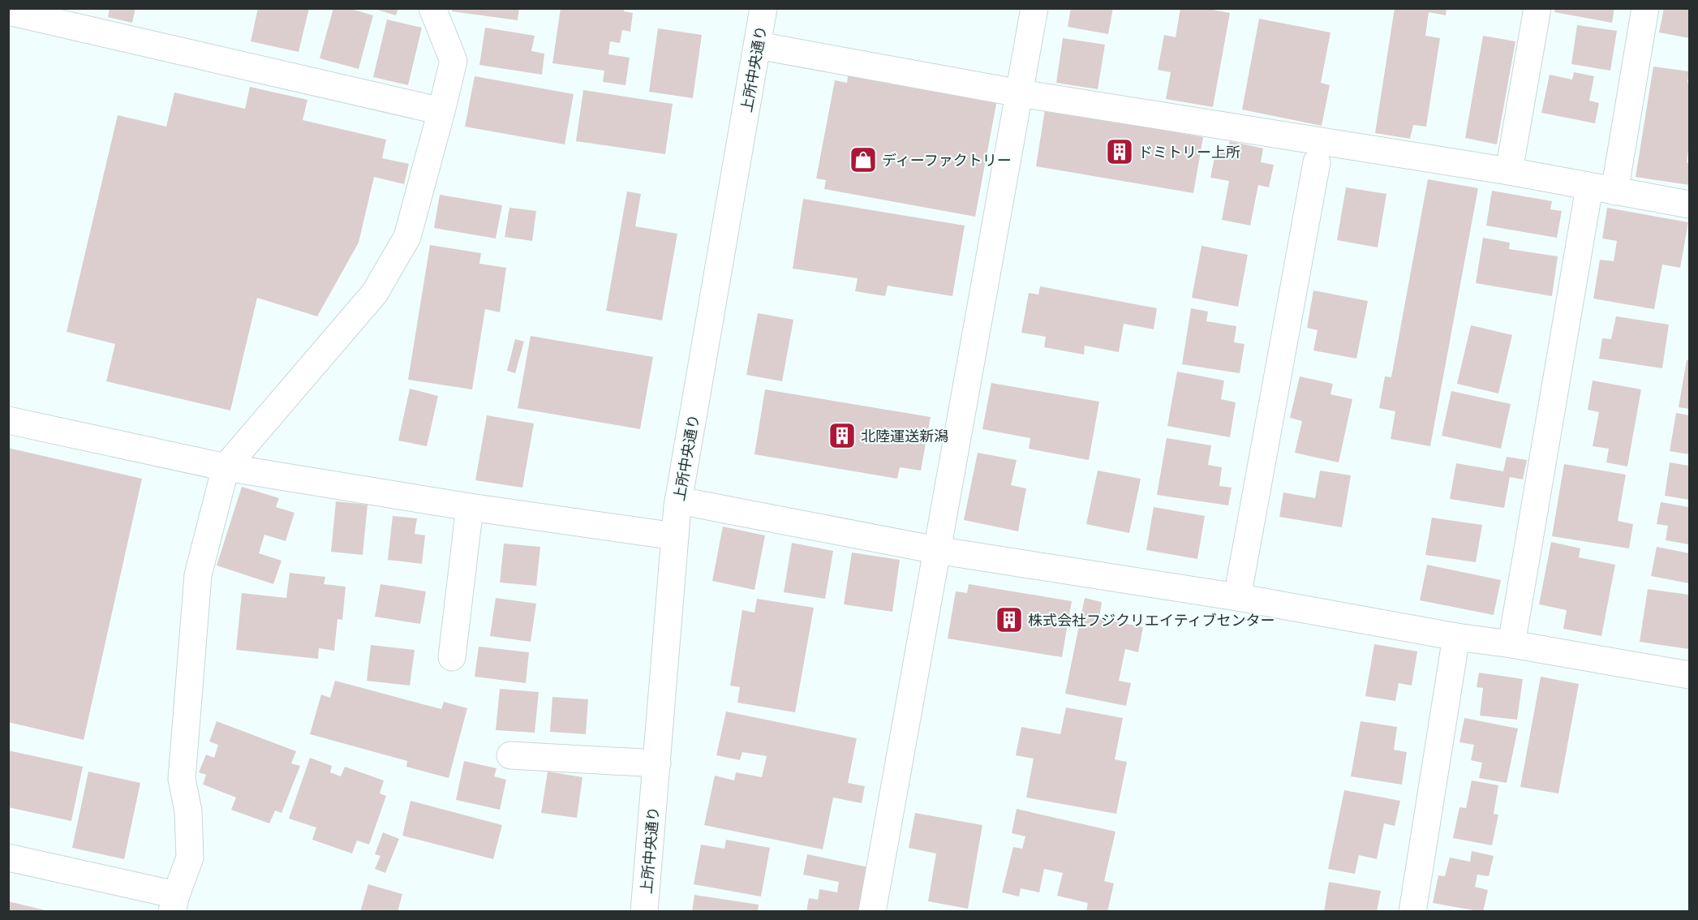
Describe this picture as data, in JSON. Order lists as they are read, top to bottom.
{
  "streets": {
    "street": ["上所中央通り"]
  },
  "places": {
    "building": ["ドミトリー上所", "北陸運送新潟", "株式会社フジクリエイティブセンター"],
    "shop": ["ディーファクトリー"]
  }
}
